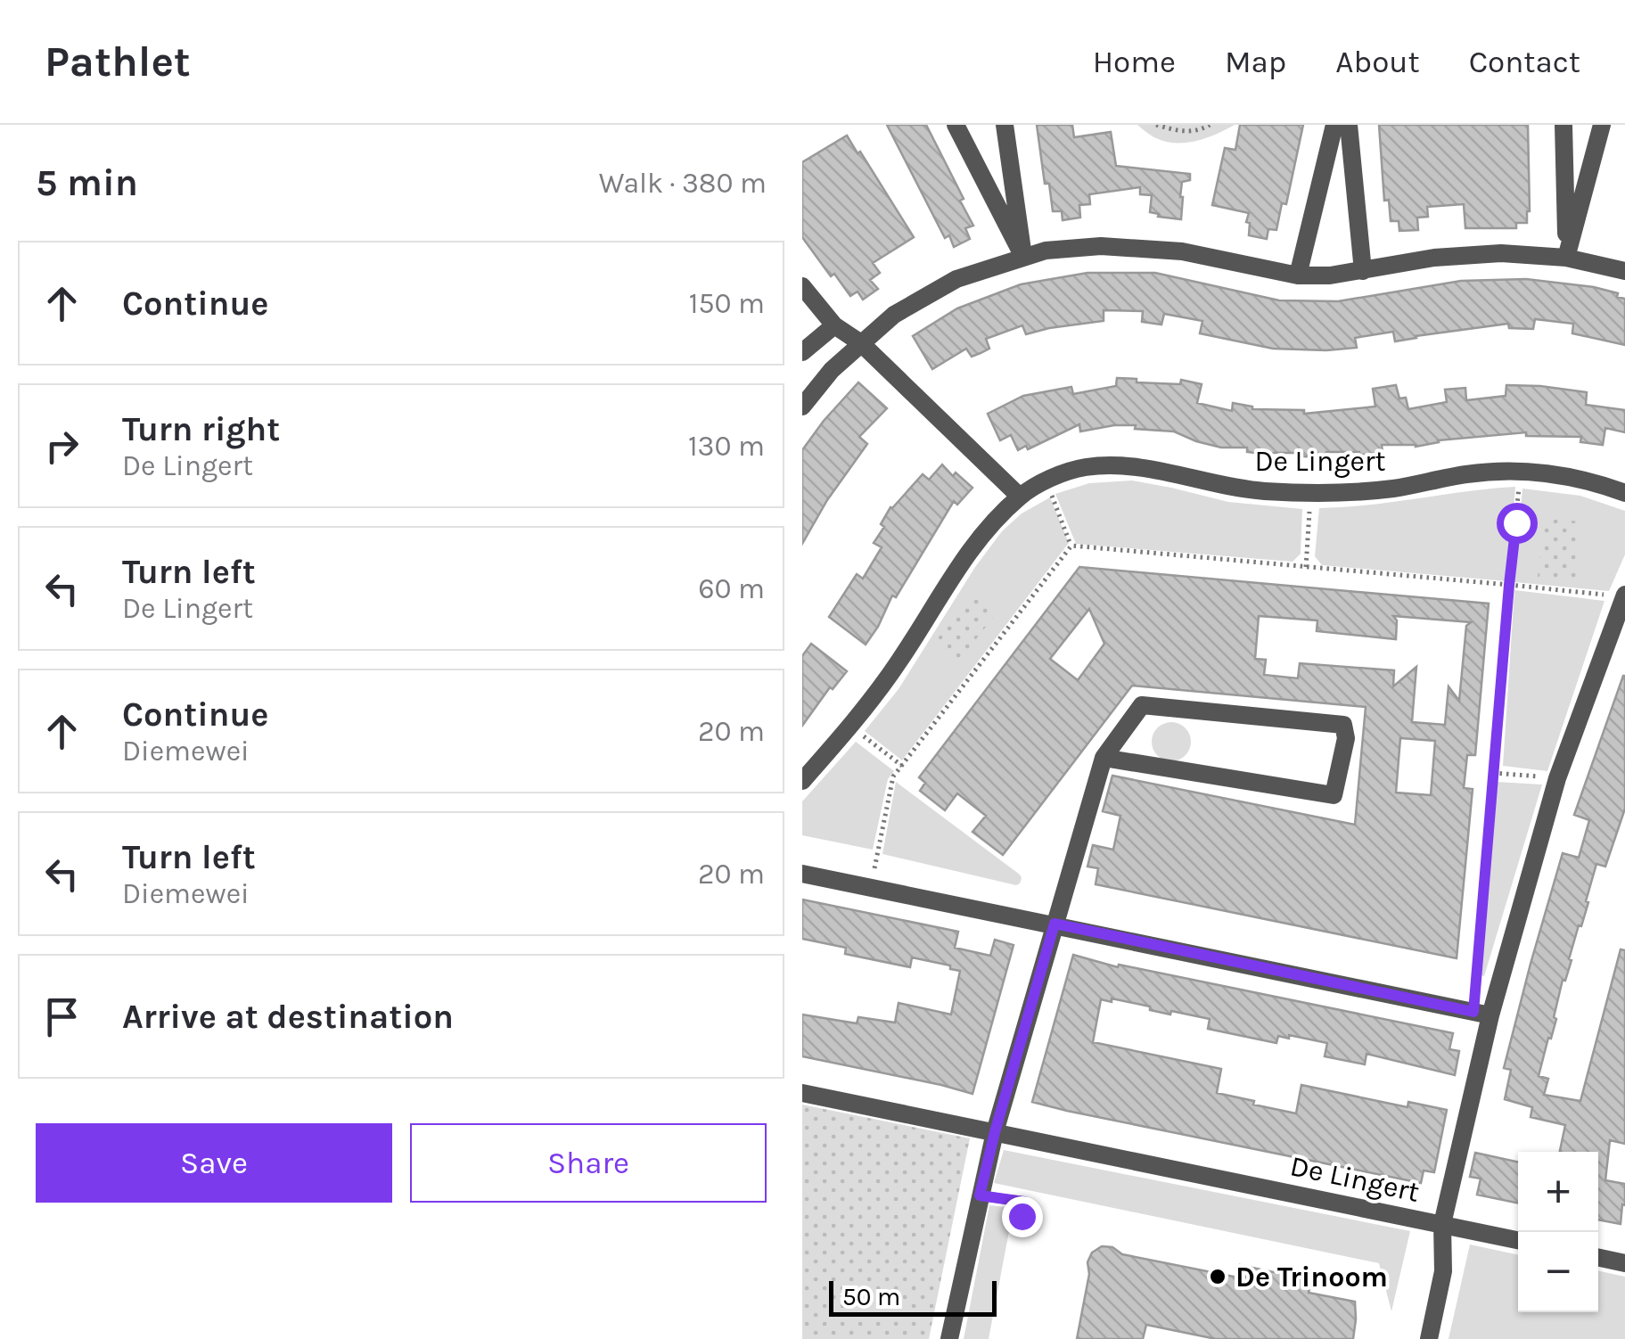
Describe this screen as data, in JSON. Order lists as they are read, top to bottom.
{
  "streets": {
    "street": ["De Lingert"]
  },
  "places": ["De Trinoom"],
  "scale_bar": "50 m",
  "page": {
    "header": "Pathlet",
    "nav": [
      "Home",
      "Map",
      "About",
      "Contact"
    ],
    "heading": ["5 min", "Walk · 380 m"],
    "list": [
      ["Continue", "150 m"],
      ["Turn right", "De Lingert", "130 m"],
      ["Turn left", "De Lingert", "60 m"],
      ["Continue", "Diemewei", "20 m"],
      ["Turn left", "Diemewei", "20 m"],
      "Arrive at destination"
    ],
    "buttons": ["Save", "Share"],
    "map_buttons": ["+", "−"],
    "scale": "50 m"
  }
}
